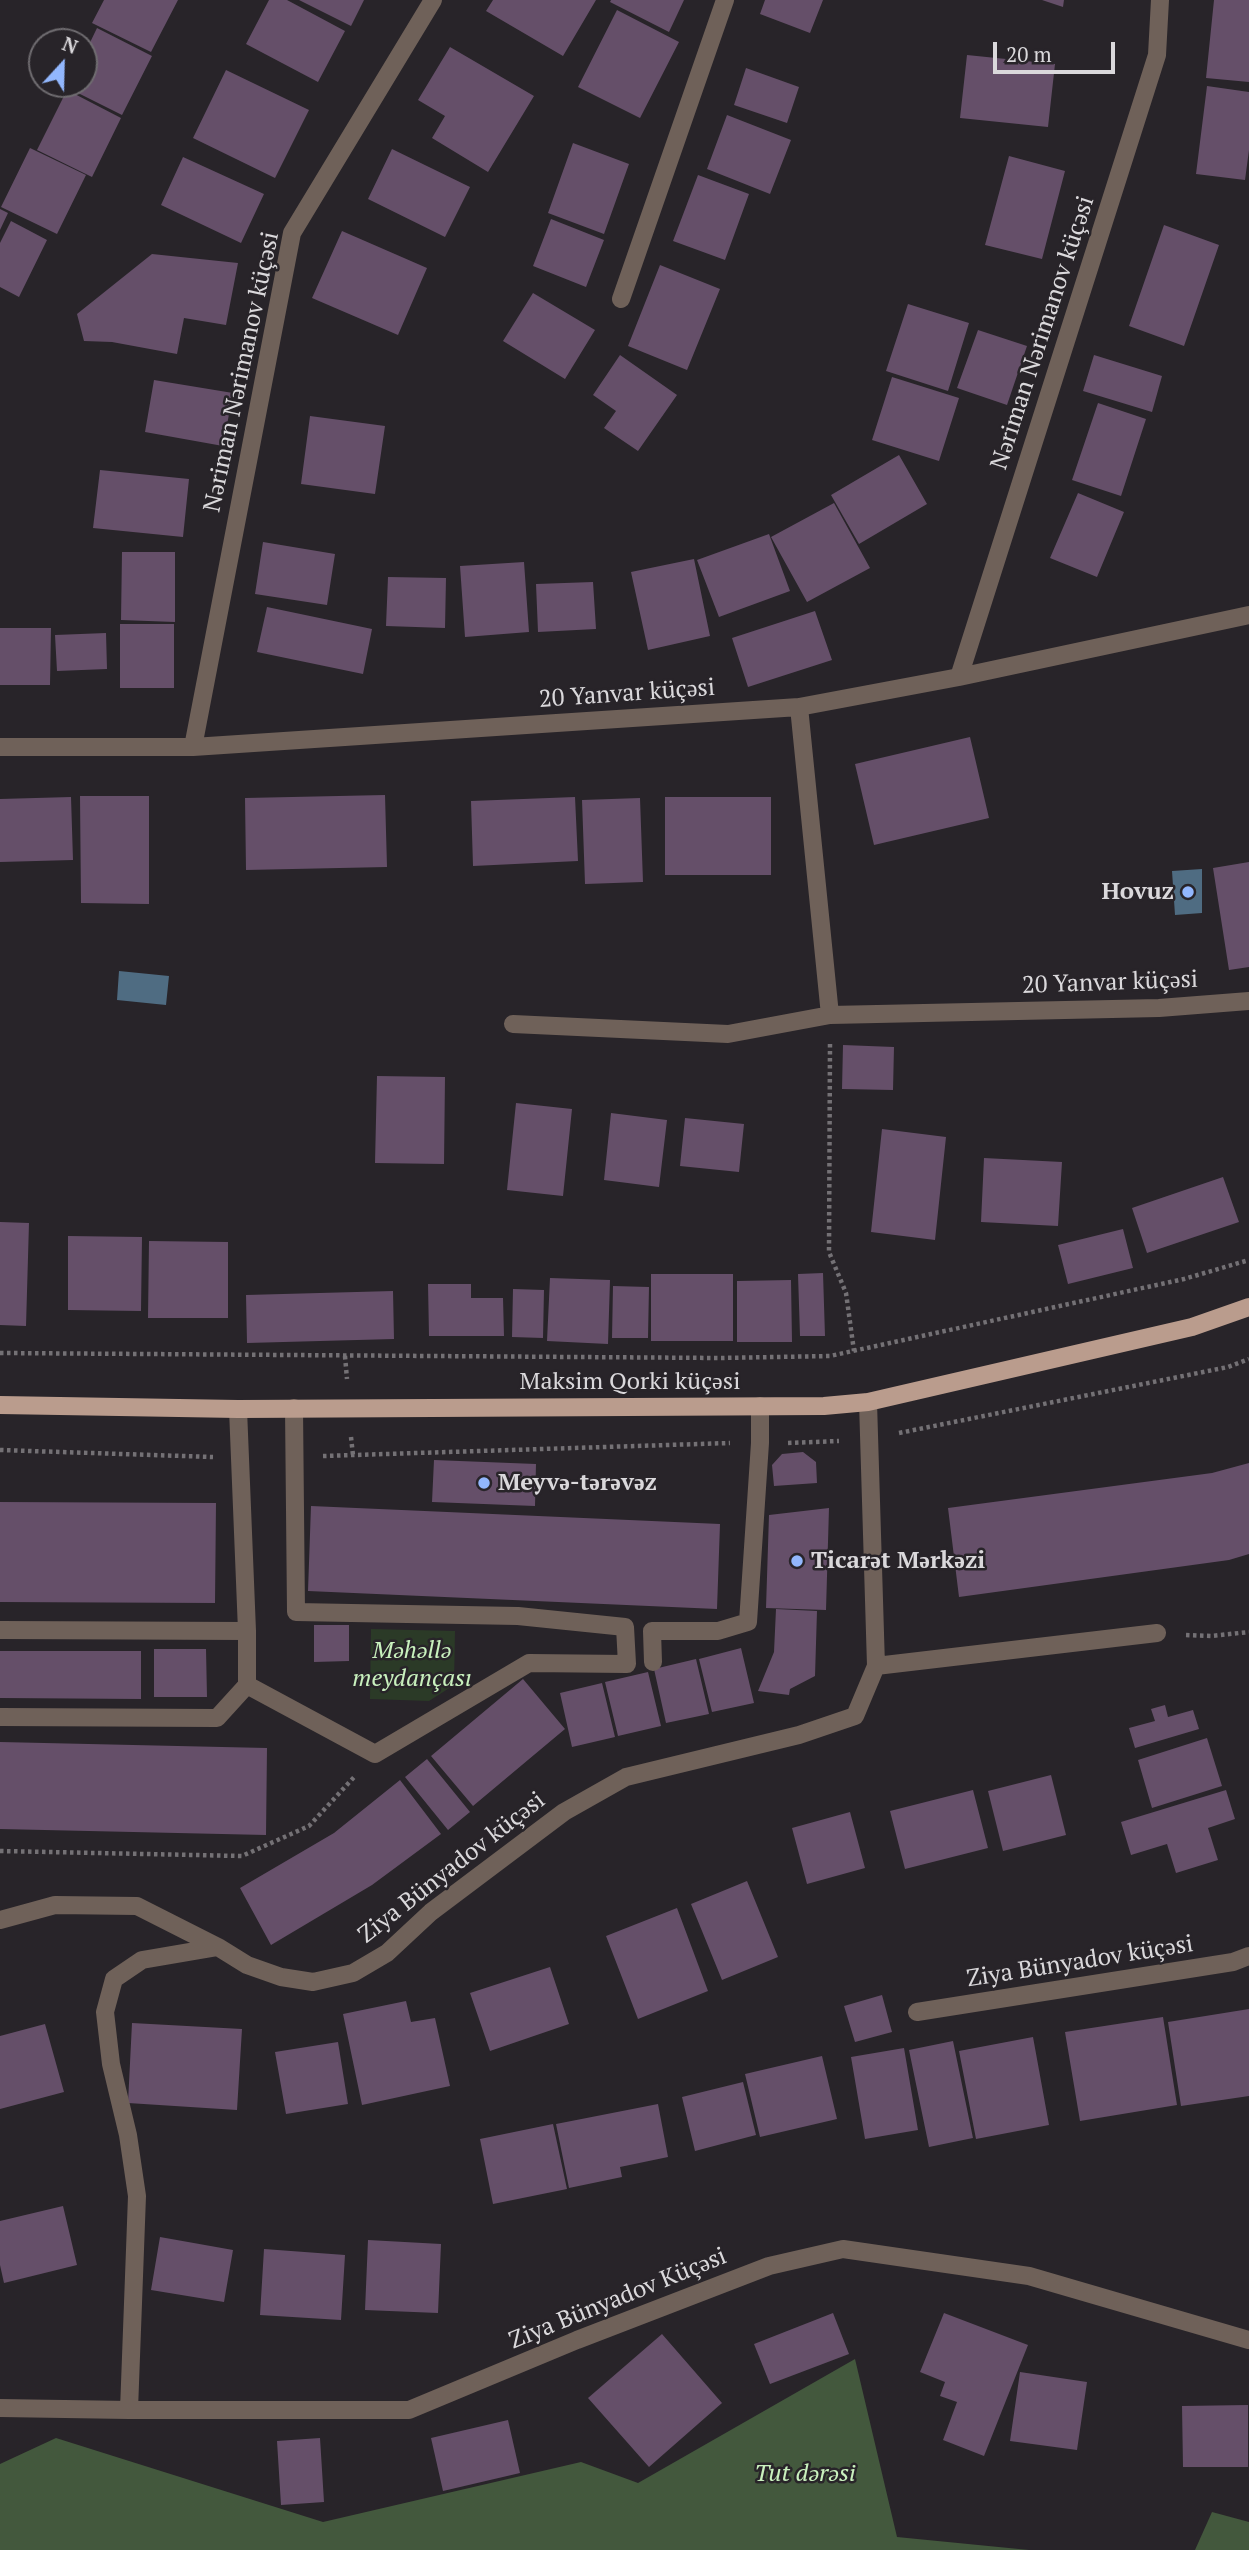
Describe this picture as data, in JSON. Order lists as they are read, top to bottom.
{
  "streets": {
    "main road": ["Maksim Qorki küçəsi"],
    "street": [
      "Nəriman Nərimanov küçəsi",
      "20 Yanvar küçəsi",
      "Ziya Bünyadov küçəsi",
      "Ziya Bünyadov Küçəsi"
    ]
  },
  "crossings": [
    ["Nəriman Nərimanov küçəsi", "20 Yanvar küçəsi"]
  ],
  "parks": ["Məhəllə meydançası", "Tut dərəsi"],
  "places": ["Hovuz", "Meyvə-tərəvəz", "Ticarət Mərkəzi"],
  "scale_bar": "20 m",
  "north": "top"
}
